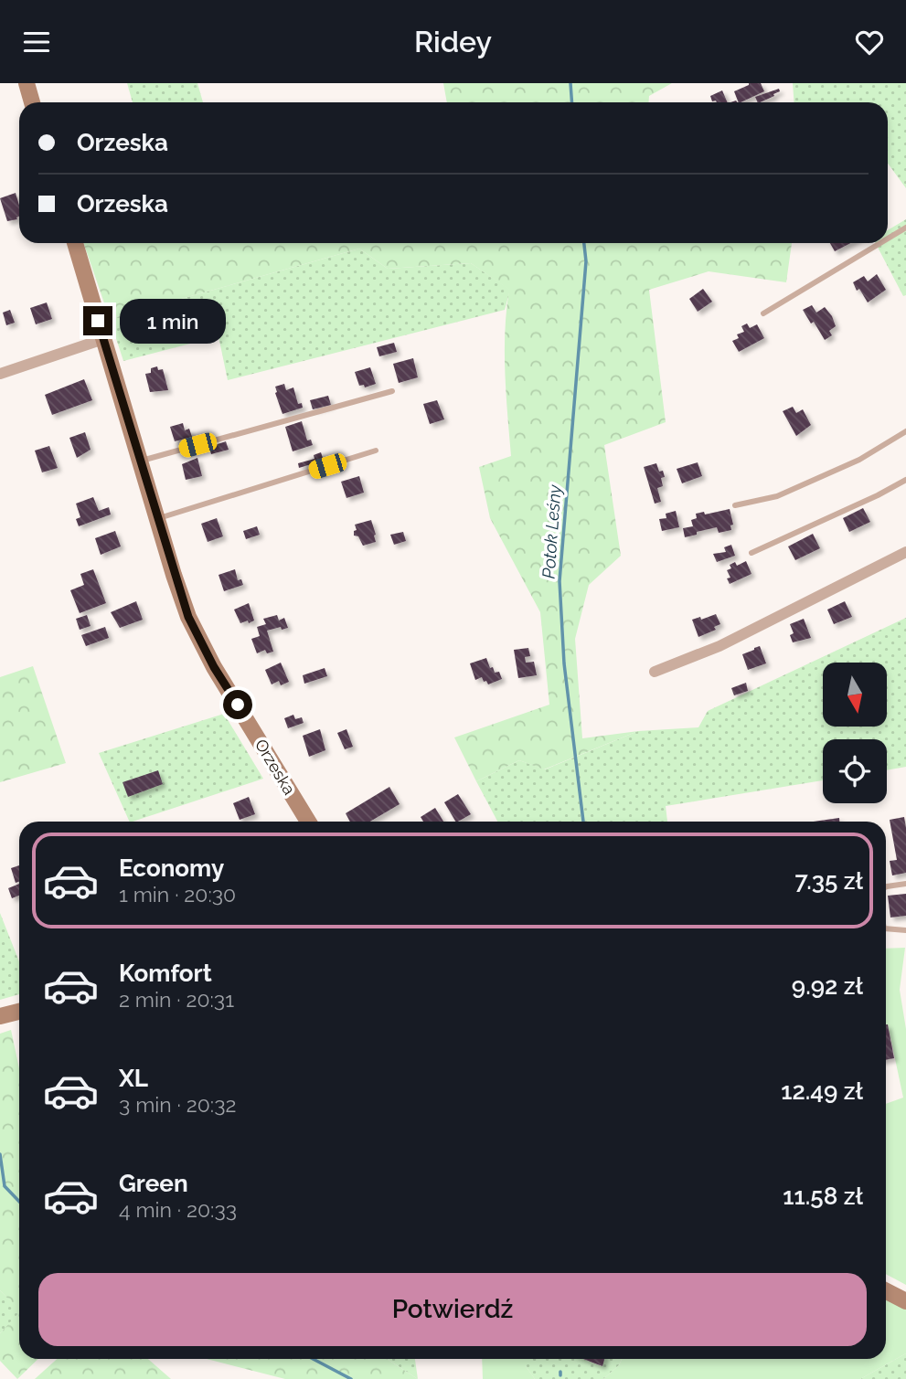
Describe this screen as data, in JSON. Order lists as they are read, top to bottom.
{
  "streets": {
    "street": ["Orzeska"]
  },
  "water": ["Potok Leśny"],
  "north": "bottom",
  "page": {
    "header": "Ridey",
    "banner": ["Orzeska", "Orzeska"],
    "bubble": "1 min",
    "list": [
      {
        "name": "Economy",
        "note": "1 min · 20:30",
        "value": "7.35 zł"
      },
      {
        "name": "Komfort",
        "note": "2 min · 20:31",
        "value": "9.92 zł"
      },
      {
        "name": "XL",
        "note": "3 min · 20:32",
        "value": "12.49 zł"
      },
      {
        "name": "Green",
        "note": "4 min · 20:33",
        "value": "11.58 zł"
      }
    ],
    "buttons": "Potwierdź"
  }
}
